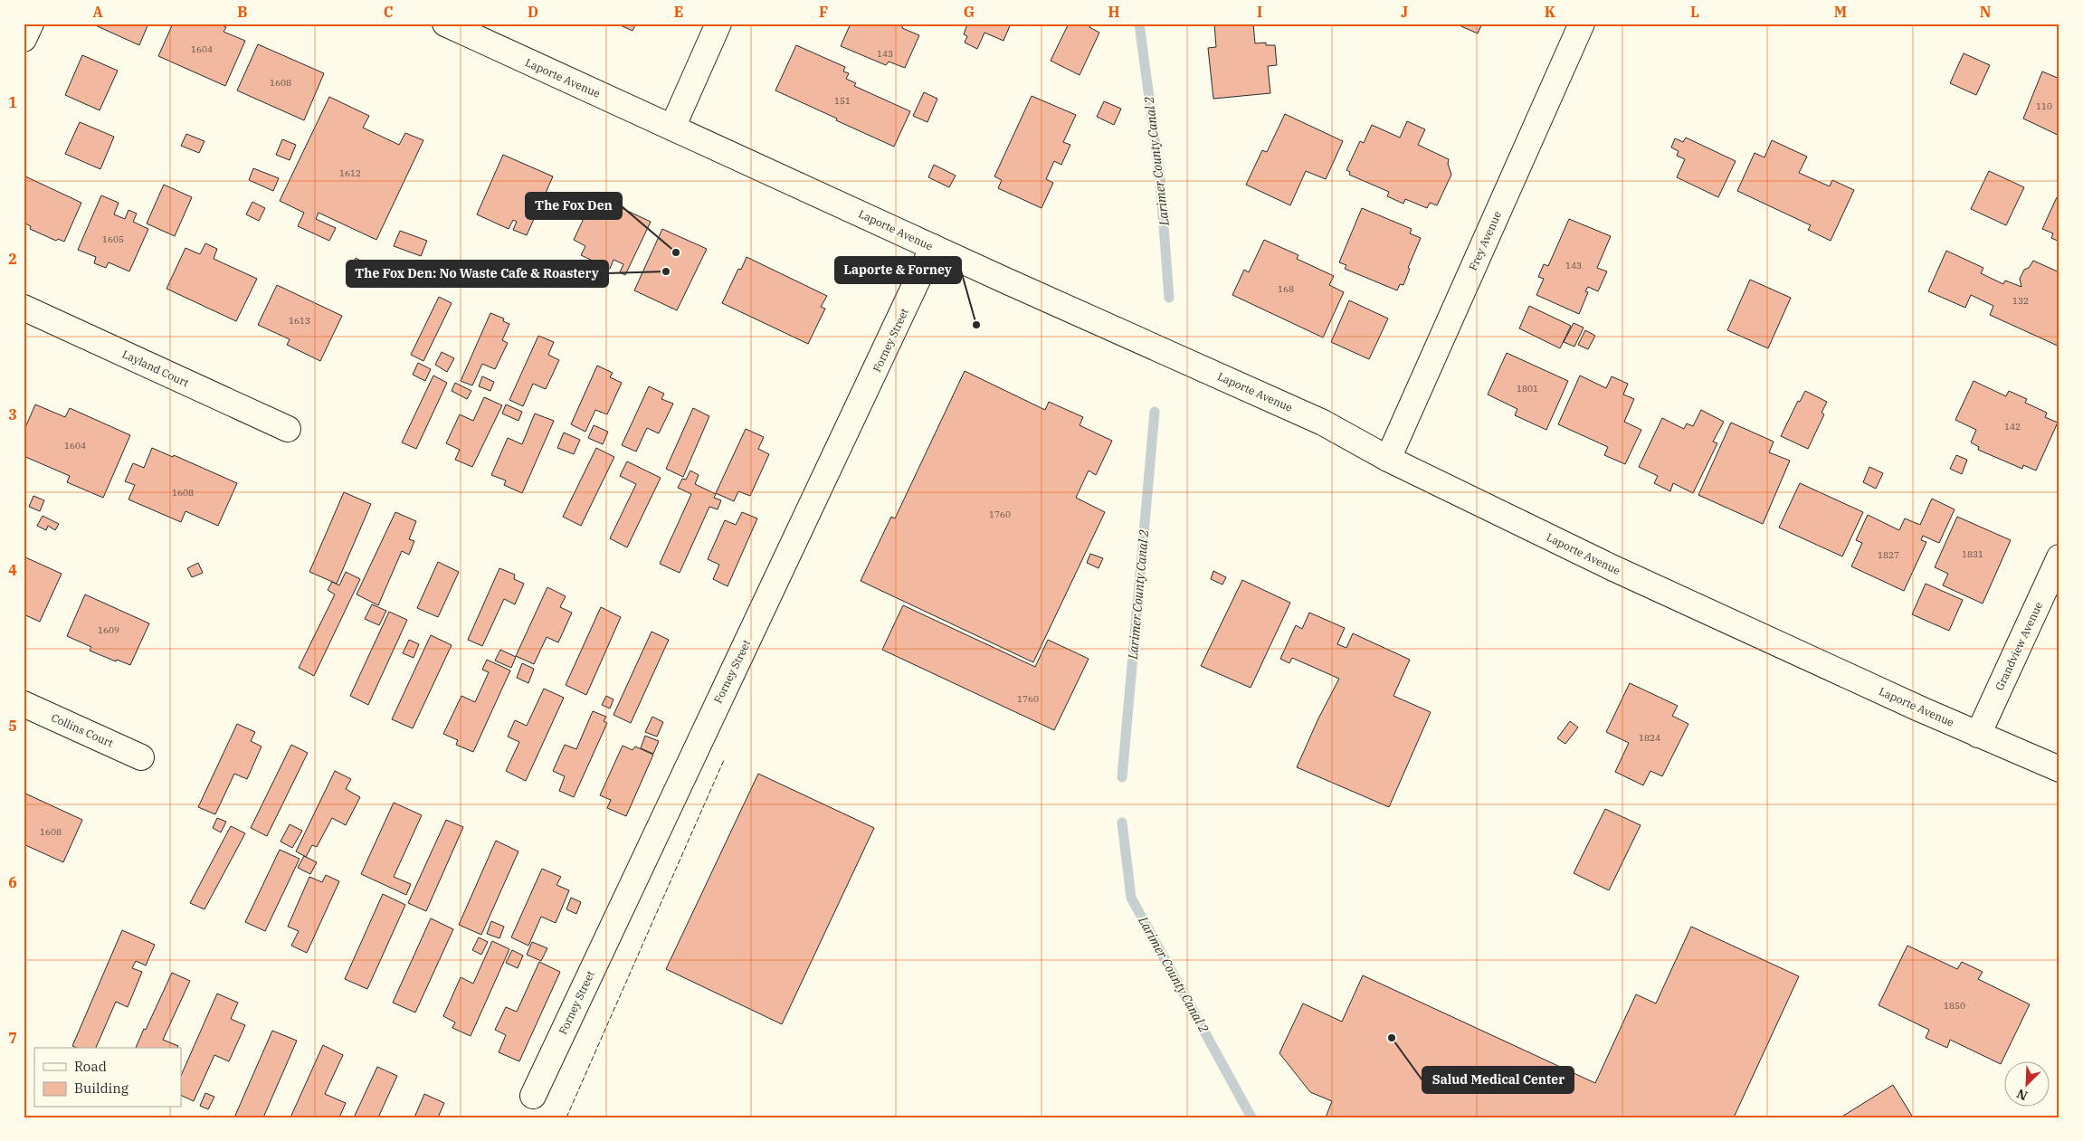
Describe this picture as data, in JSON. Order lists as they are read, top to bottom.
{
  "streets": {
    "street": [
      "Laporte Avenue",
      "Frey Avenue",
      "Forney Street",
      "Layland Court",
      "Grandview Avenue",
      "Collins Court"
    ]
  },
  "crossings": [
    ["Laporte Avenue", "Frey Avenue"],
    ["Laporte Avenue", "Forney Street"],
    ["Laporte Avenue", "Grandview Avenue"]
  ],
  "water": ["Larimer County Canal 2"],
  "places": [
    "The Fox Den",
    "The Fox Den: No Waste Cafe & Roastery",
    "Laporte & Forney",
    "Salud Medical Center"
  ],
  "house_numbers": [
    "1604",
    "143",
    "1608",
    "151",
    "110",
    "1612",
    "1605",
    "143",
    "168",
    "132",
    "1613",
    "1801",
    "142",
    "1604",
    "1608",
    "1760",
    "1831",
    "1827",
    "1609",
    "1760",
    "1824",
    "1608",
    "1850"
  ],
  "legend": ["Road", "Building"],
  "north": "bottom left",
  "grid": {
    "columns": [
      "A",
      "B",
      "C",
      "D",
      "E",
      "F",
      "G",
      "H",
      "I",
      "J",
      "K",
      "L",
      "M",
      "N"
    ],
    "rows": [
      "1",
      "2",
      "3",
      "4",
      "5",
      "6",
      "7"
    ]
  }
}
